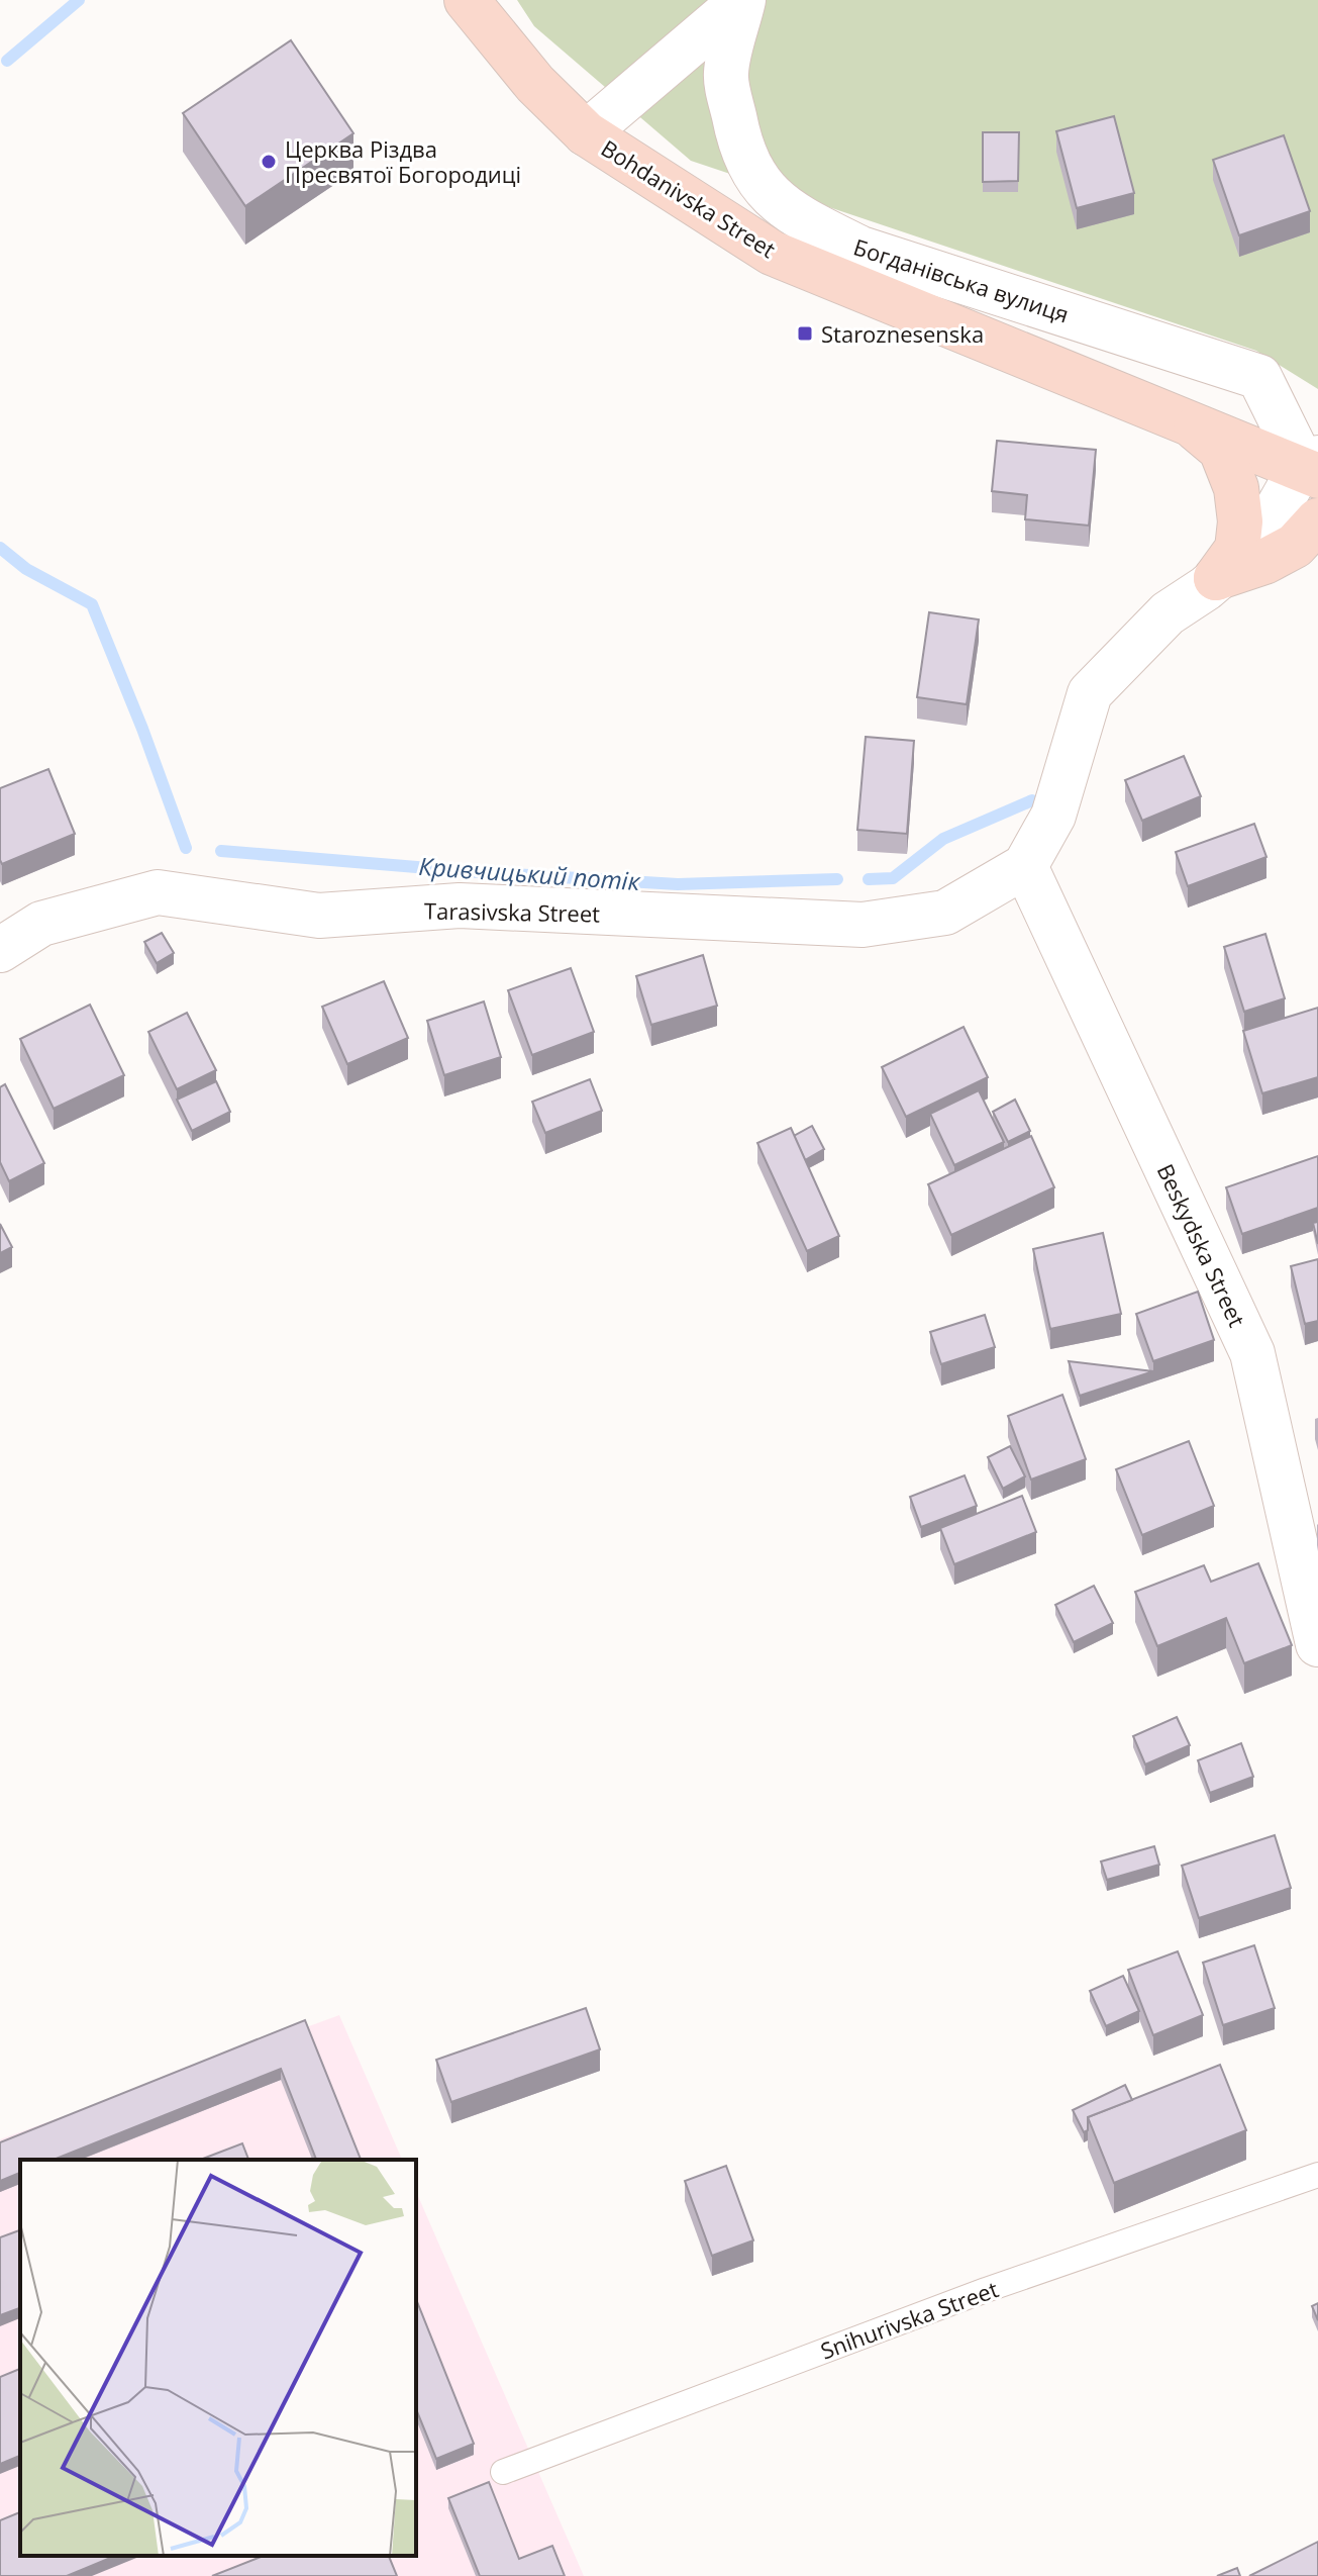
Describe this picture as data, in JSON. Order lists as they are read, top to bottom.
{
  "streets": {
    "main road": ["Bohdanivska Street"],
    "street": ["Богданівська вулиця", "Tarasivska Street", "Beskydska Street"],
    "lane": ["Snihurivska Street"]
  },
  "crossings": [
    ["Bohdanivska Street", "Богданівська вулиця"],
    ["Tarasivska Street", "Beskydska Street"]
  ],
  "water": ["Кривчицький потік"],
  "places": {
    "other": ["Церква Різдва Пресвятої Богородиці"],
    "transit": ["Staroznesenska"]
  }
}
